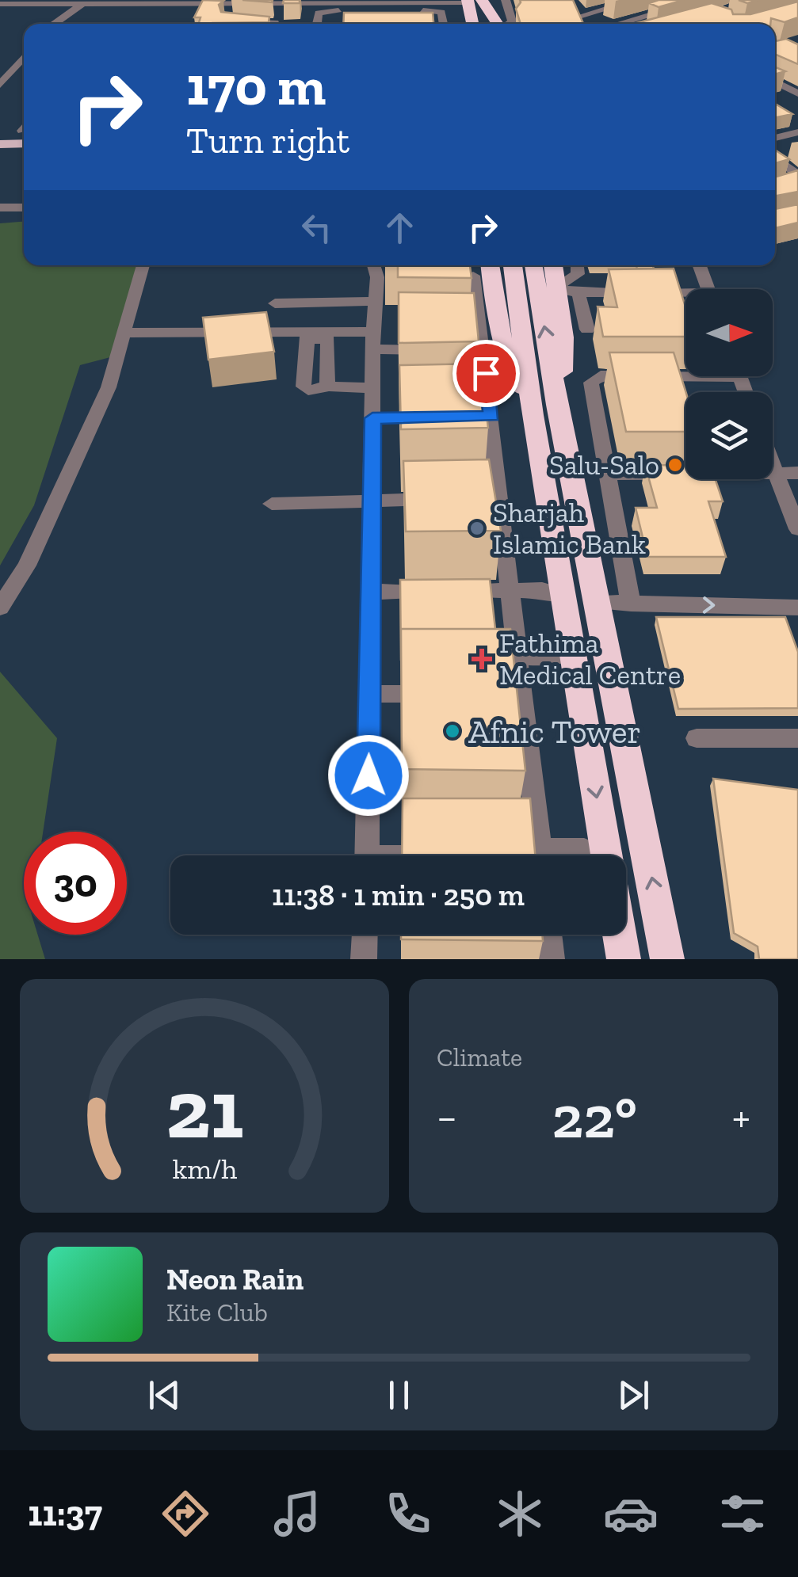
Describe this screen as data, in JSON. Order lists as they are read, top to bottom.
{
  "places": {
    "other": ["Salu-Salo", "Sharjah Islamic Bank", "Afnic Tower"],
    "health": ["Fathima Medical Centre"]
  },
  "north": "right",
  "page": {
    "turn": ["170 m", "Turn right"],
    "limit": "30",
    "trip": "11:38 · 1 min · 250 m",
    "tile": "Climate",
    "heat": ["−", "22°", "+"],
    "song": ["Neon Rain", "Kite Club"],
    "tabs": "11:37",
    "gauge": ["21", "km/h"]
  }
}
